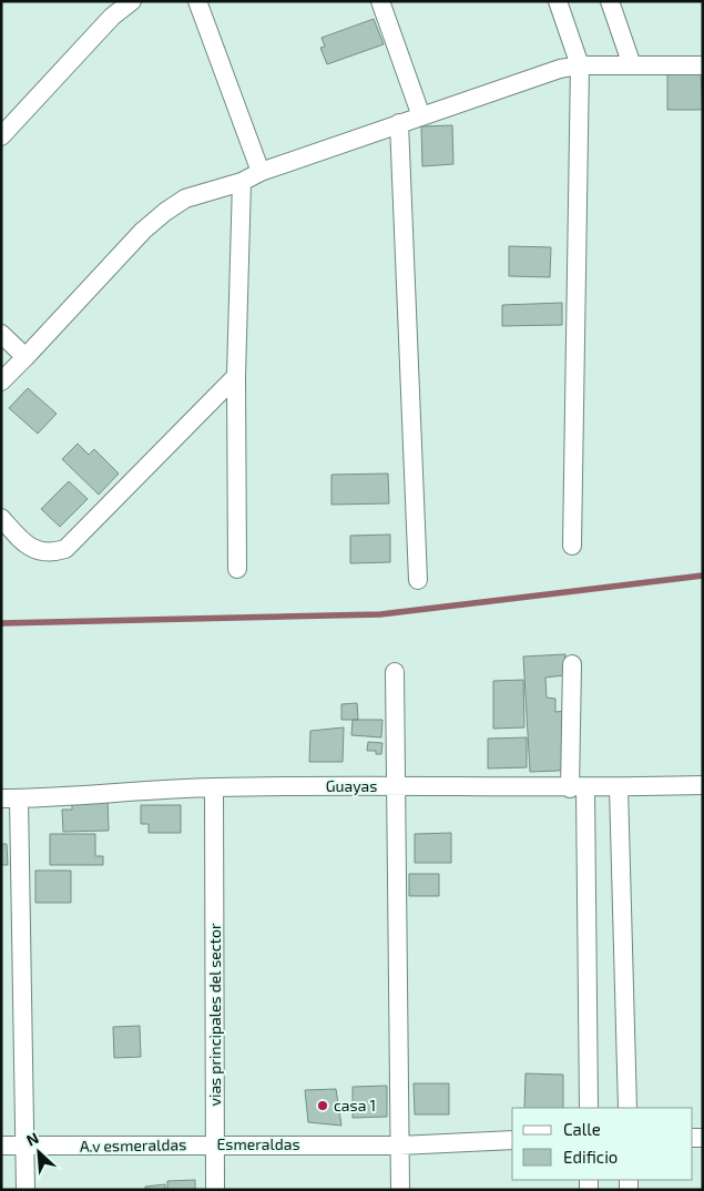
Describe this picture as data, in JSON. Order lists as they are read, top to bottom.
{
  "streets": {
    "street": ["Guayas", "vias principales del sector", "Esmeraldas"]
  },
  "crossings": [
    ["Guayas", "vias principales del sector"],
    ["vias principales del sector", "Esmeraldas"]
  ],
  "places": ["casa 1"],
  "legend": ["Calle", "Edificio"],
  "north": "top left"
}
